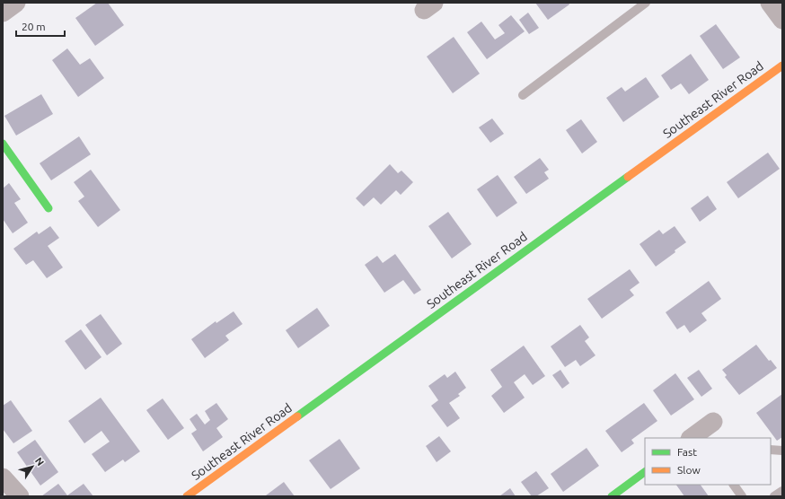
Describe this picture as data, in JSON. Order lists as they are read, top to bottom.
{
  "streets": {
    "street": ["Southeast River Road"]
  },
  "legend": ["Fast", "Slow"],
  "scale_bar": "20 m",
  "north": "top right"
}
